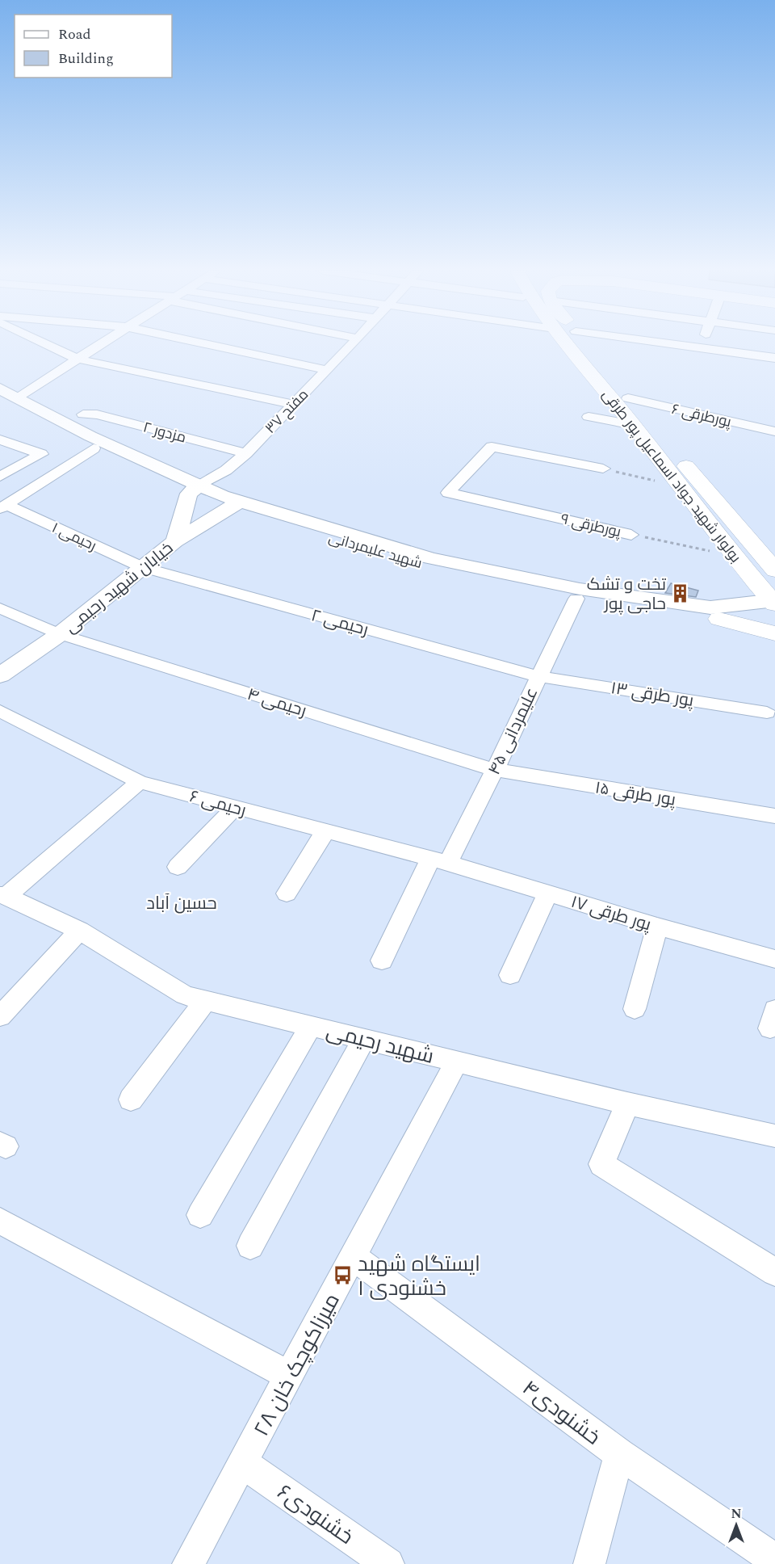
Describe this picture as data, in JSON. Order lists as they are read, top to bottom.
{
  "streets": {
    "main road": ["بولوار شهید جواد اسماعیل پور طرقی"],
    "street": [
      "مفتح ۳۷",
      "پورطرقی ۶",
      "مزدور ۲",
      "پورطرقی ۹",
      "رحیمی ۱",
      "شهید علیمردانی",
      "خیابان شهید رحیمی",
      "رحیمی ۲",
      "پور طرقی ۱۳",
      "رحیمی ۴",
      "علیمردانی ۴۵",
      "پور طرقی ۱۵",
      "رحیمی ۶",
      "پور طرقی ۱۷",
      "شهید رحیمی",
      "میرزاکوچک خان ۲۸",
      "خشنودی۴",
      "خشنودی۶"
    ]
  },
  "crossings": [
    ["مفتح ۳۷", "مزدور ۲"],
    ["مفتح ۳۷", "شهید علیمردانی"],
    ["پورطرقی ۶", "بولوار شهید جواد اسماعیل پور طرقی"],
    ["بولوار شهید جواد اسماعیل پور طرقی", "پورطرقی ۹"],
    ["بولوار شهید جواد اسماعیل پور طرقی", "شهید علیمردانی"],
    ["رحیمی ۱", "خیابان شهید رحیمی"],
    ["رحیمی ۱", "رحیمی ۲"],
    ["شهید علیمردانی", "خیابان شهید رحیمی"],
    ["شهید علیمردانی", "علیمردانی ۴۵"],
    ["خیابان شهید رحیمی", "رحیمی ۲"],
    ["خیابان شهید رحیمی", "رحیمی ۴"],
    ["رحیمی ۲", "پور طرقی ۱۳"],
    ["رحیمی ۲", "علیمردانی ۴۵"],
    ["پور طرقی ۱۳", "علیمردانی ۴۵"],
    ["رحیمی ۴", "علیمردانی ۴۵"],
    ["رحیمی ۴", "پور طرقی ۱۵"],
    ["علیمردانی ۴۵", "پور طرقی ۱۵"],
    ["علیمردانی ۴۵", "رحیمی ۶"],
    ["علیمردانی ۴۵", "پور طرقی ۱۷"],
    ["رحیمی ۶", "پور طرقی ۱۷"],
    ["شهید رحیمی", "میرزاکوچک خان ۲۸"],
    ["میرزاکوچک خان ۲۸", "خشنودی۴"],
    ["میرزاکوچک خان ۲۸", "خشنودی۶"]
  ],
  "districts": ["حسین آباد"],
  "places": {
    "building": ["تخت و تشک حاجی پور"],
    "bus stop": ["ایستگاه شهید خشنودی ۱"]
  },
  "legend": ["Road", "Building"],
  "north": "top"
}
